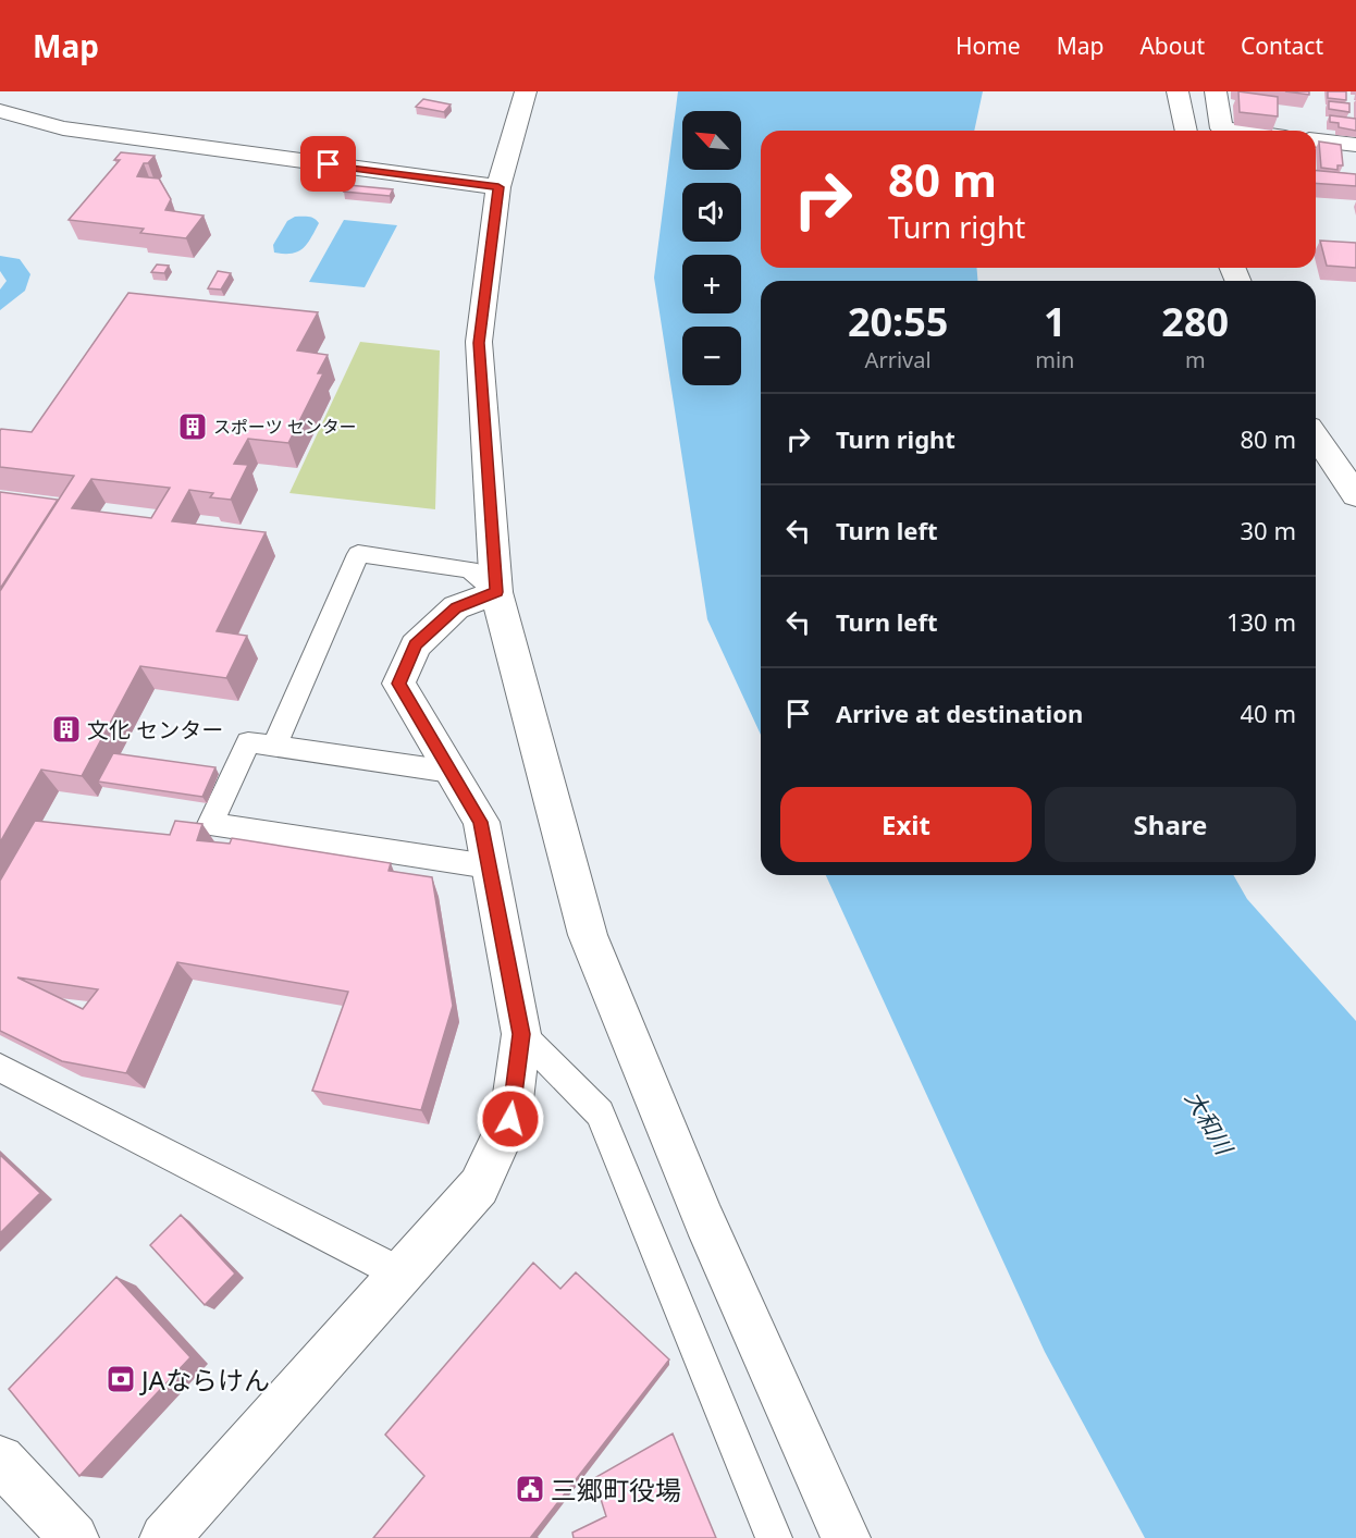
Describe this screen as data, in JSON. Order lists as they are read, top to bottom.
{
  "water": ["大和川"],
  "places": {
    "building": ["スポーツ センター", "文化 センター"],
    "bank": ["JAならけん"],
    "public building": ["三郷町役場"]
  },
  "north": "top left",
  "page": {
    "header": "Map",
    "nav": [
      "Home",
      "Map",
      "About",
      "Contact"
    ],
    "map_buttons": ["+", "−"],
    "turn": ["80 m", "Turn right"],
    "eta": [
      "20:55",
      "Arrival",
      "1",
      "min",
      "280",
      "m"
    ],
    "list": [
      {
        "name": "Turn right",
        "value": "80 m"
      },
      {
        "name": "Turn left",
        "value": "30 m"
      },
      {
        "name": "Turn left",
        "value": "130 m"
      },
      {
        "name": "Arrive at destination",
        "value": "40 m"
      }
    ],
    "buttons": ["Exit", "Share"]
  }
}
